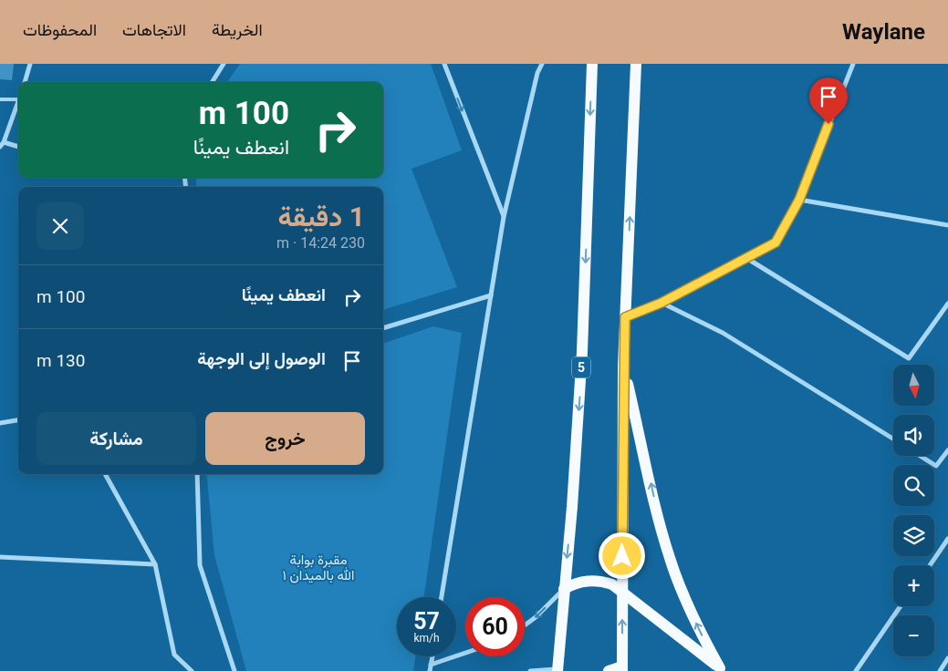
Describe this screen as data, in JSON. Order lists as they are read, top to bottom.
{
  "streets": {
    "main road": ["5"]
  },
  "parks": ["مقبرة بوابة الله بالميدان ١"],
  "north": "bottom",
  "page": {
    "header": "Waylane",
    "nav": ["الخريطة", "الاتجاهات", "المحفوظات"],
    "turn": ["100 m", "انعطف يمينًا"],
    "heading": ["1 دقيقة", "230 m · 14:24"],
    "list": [
      {
        "name": "انعطف يمينًا",
        "value": "100 m"
      },
      {
        "name": "الوصول إلى الوجهة",
        "value": "130 m"
      }
    ],
    "map_buttons": ["+", "−"],
    "buttons": ["خروج", "مشاركة"],
    "speed": "57 km/h",
    "limit": "60"
  }
}
